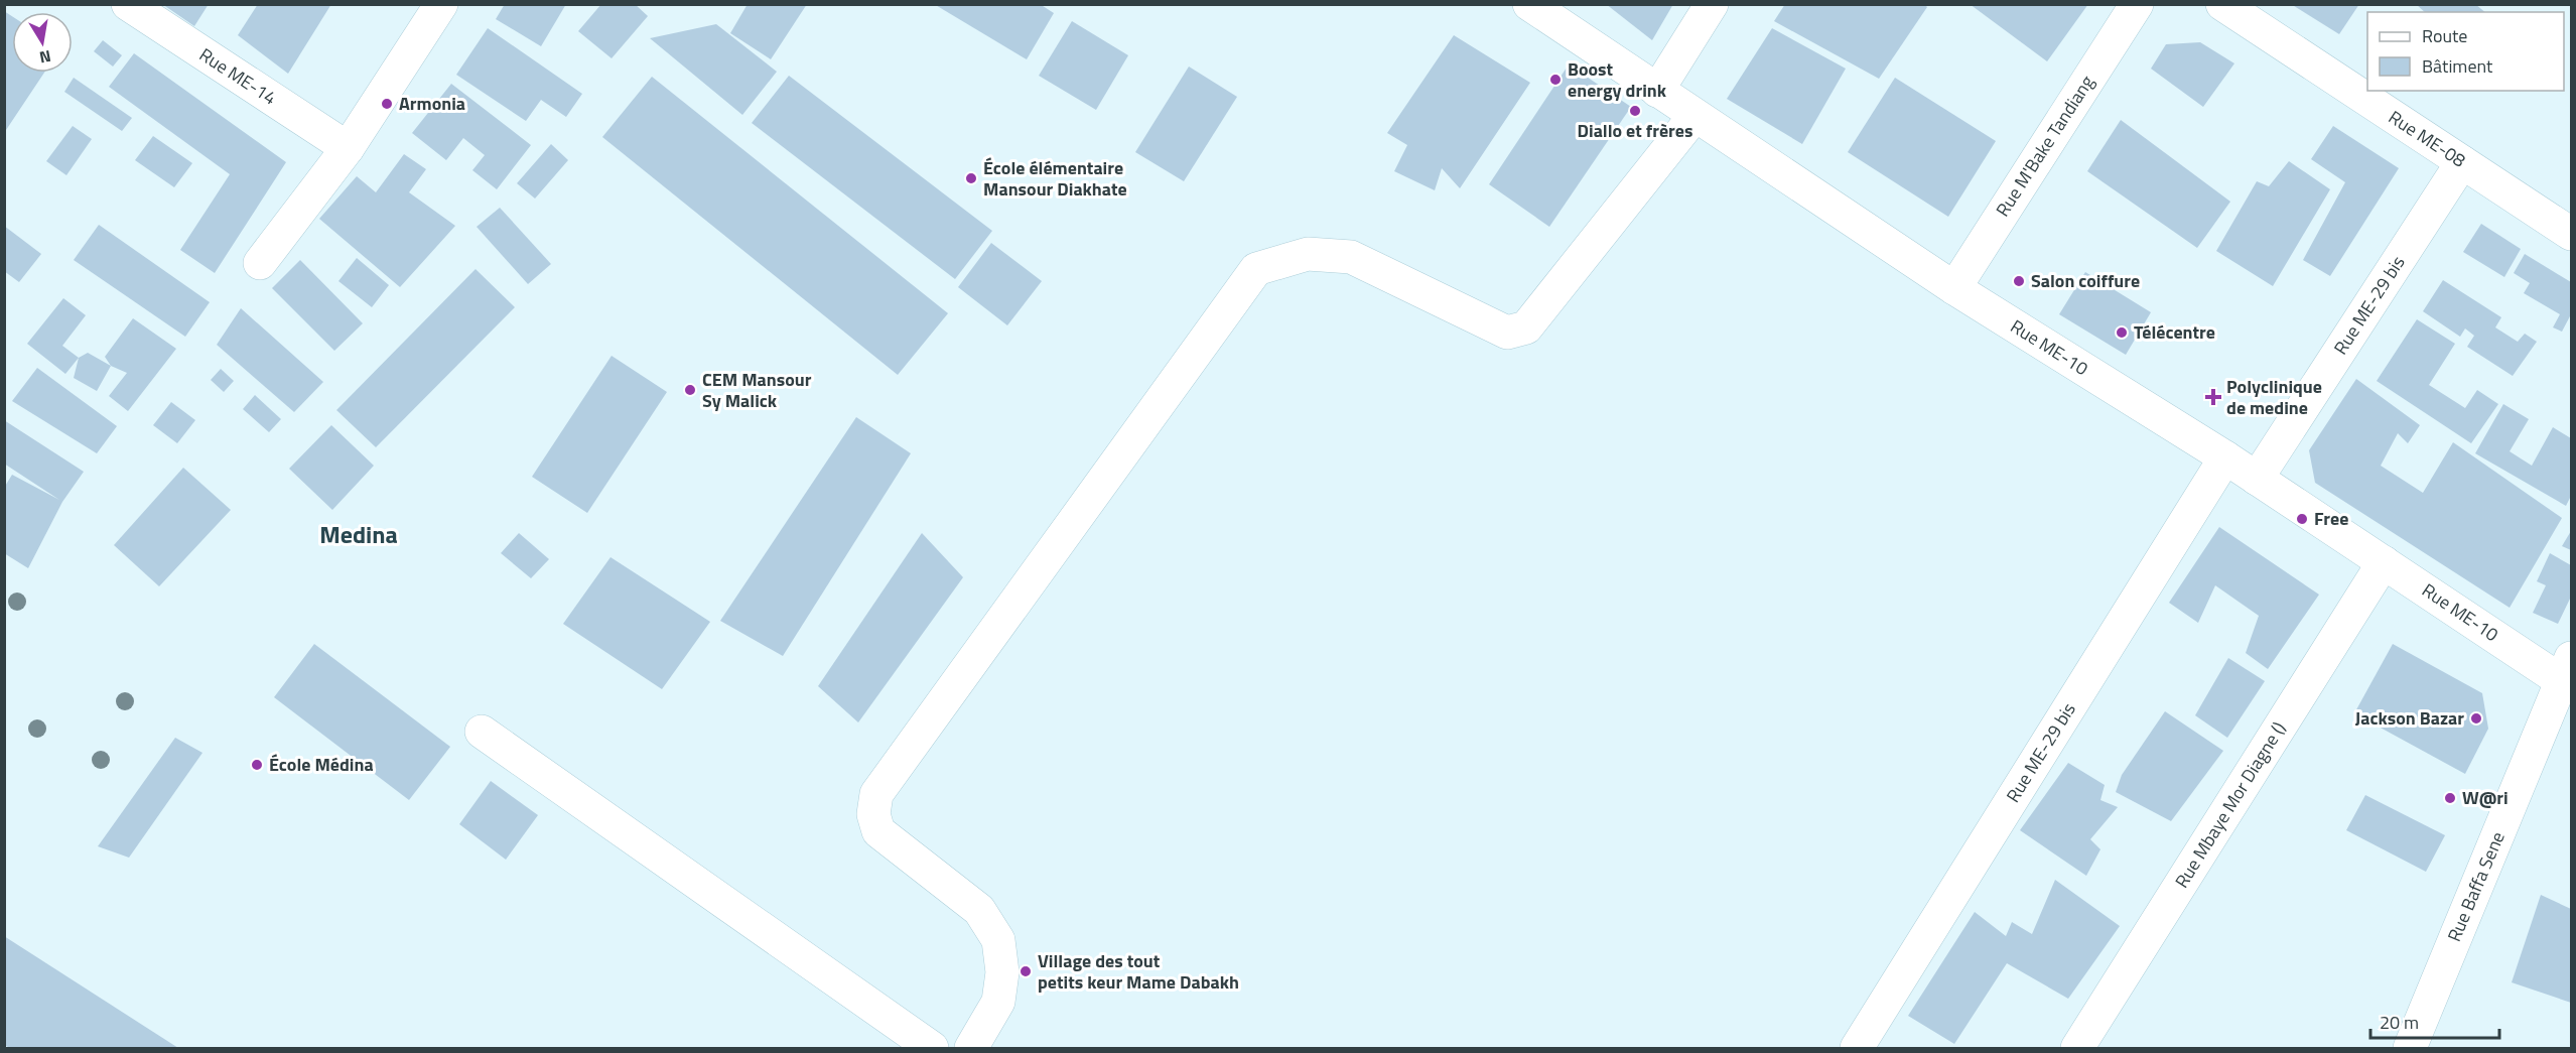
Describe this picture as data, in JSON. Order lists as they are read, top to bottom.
{
  "streets": {
    "street": [
      "Rue ME-14",
      "Rue ME-08",
      "Rue M'Bake Tandiang",
      "Rue ME-29 bis",
      "Rue ME-10",
      "Rue Mbaye Mor Diagne ()",
      "Rue Baffa Sene"
    ]
  },
  "crossings": [
    ["Rue ME-08", "Rue ME-29 bis"],
    ["Rue M'Bake Tandiang", "Rue ME-10"],
    ["Rue ME-29 bis", "Rue ME-10"],
    ["Rue ME-10", "Rue Mbaye Mor Diagne ()"],
    ["Rue ME-10", "Rue Baffa Sene"]
  ],
  "districts": ["Medina"],
  "places": {
    "other": [
      "Boost energy drink",
      "Armonia",
      "Diallo et frères",
      "École élémentaire Mansour Diakhate",
      "Salon coiffure",
      "Télécentre",
      "CEM Mansour Sy Malick",
      "Free",
      "Jackson Bazar",
      "École Médina",
      "W@ri",
      "Village des tout petits keur Mame Dabakh"
    ],
    "health": ["Polyclinique de medine"]
  },
  "legend": ["Route", "Bâtiment"],
  "scale_bar": "20 m",
  "north": "bottom"
}
